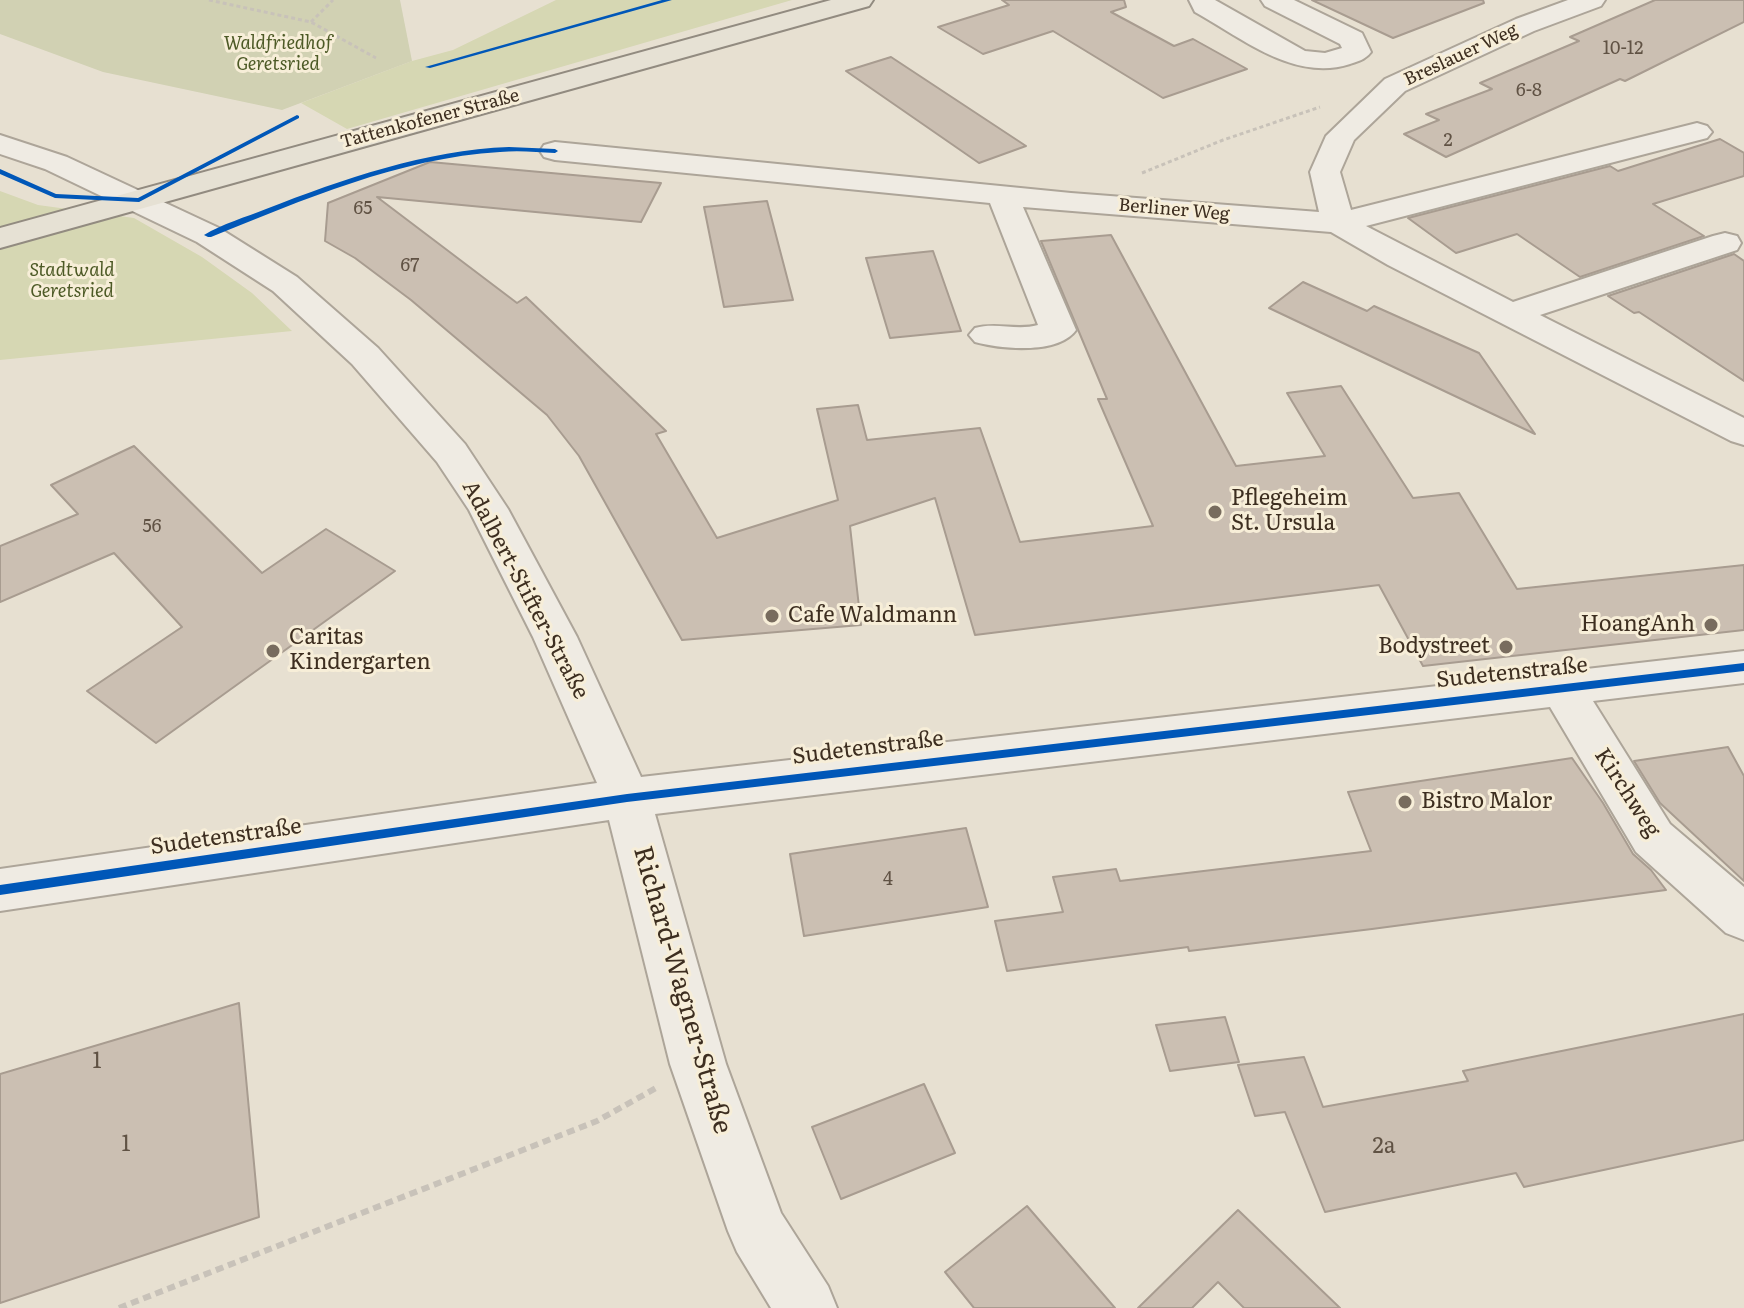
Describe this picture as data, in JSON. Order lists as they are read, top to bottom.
{
  "streets": {
    "main road": ["Tattenkofener Straße"],
    "street": [
      "Breslauer Weg",
      "Berliner Weg",
      "Adalbert-Stifter-Straße",
      "Sudetenstraße",
      "Kirchweg",
      "Richard-Wagner-Straße"
    ]
  },
  "crossings": [
    ["Breslauer Weg", "Berliner Weg"],
    ["Tattenkofener Straße", "Adalbert-Stifter-Straße"],
    ["Adalbert-Stifter-Straße", "Sudetenstraße"],
    ["Adalbert-Stifter-Straße", "Richard-Wagner-Straße"],
    ["Sudetenstraße", "Kirchweg"],
    ["Sudetenstraße", "Richard-Wagner-Straße"]
  ],
  "parks": ["Waldfriedhof Geretsried", "Stadtwald Geretsried"],
  "places": [
    "Pflegeheim St. Ursula",
    "Cafe Waldmann",
    "HoangAnh",
    "Bodystreet",
    "Caritas Kindergarten",
    "Bistro Malor"
  ],
  "house_numbers": [
    "10-12",
    "6-8",
    "2",
    "65",
    "67",
    "56",
    "4",
    "1",
    "1",
    "2a"
  ]
}
